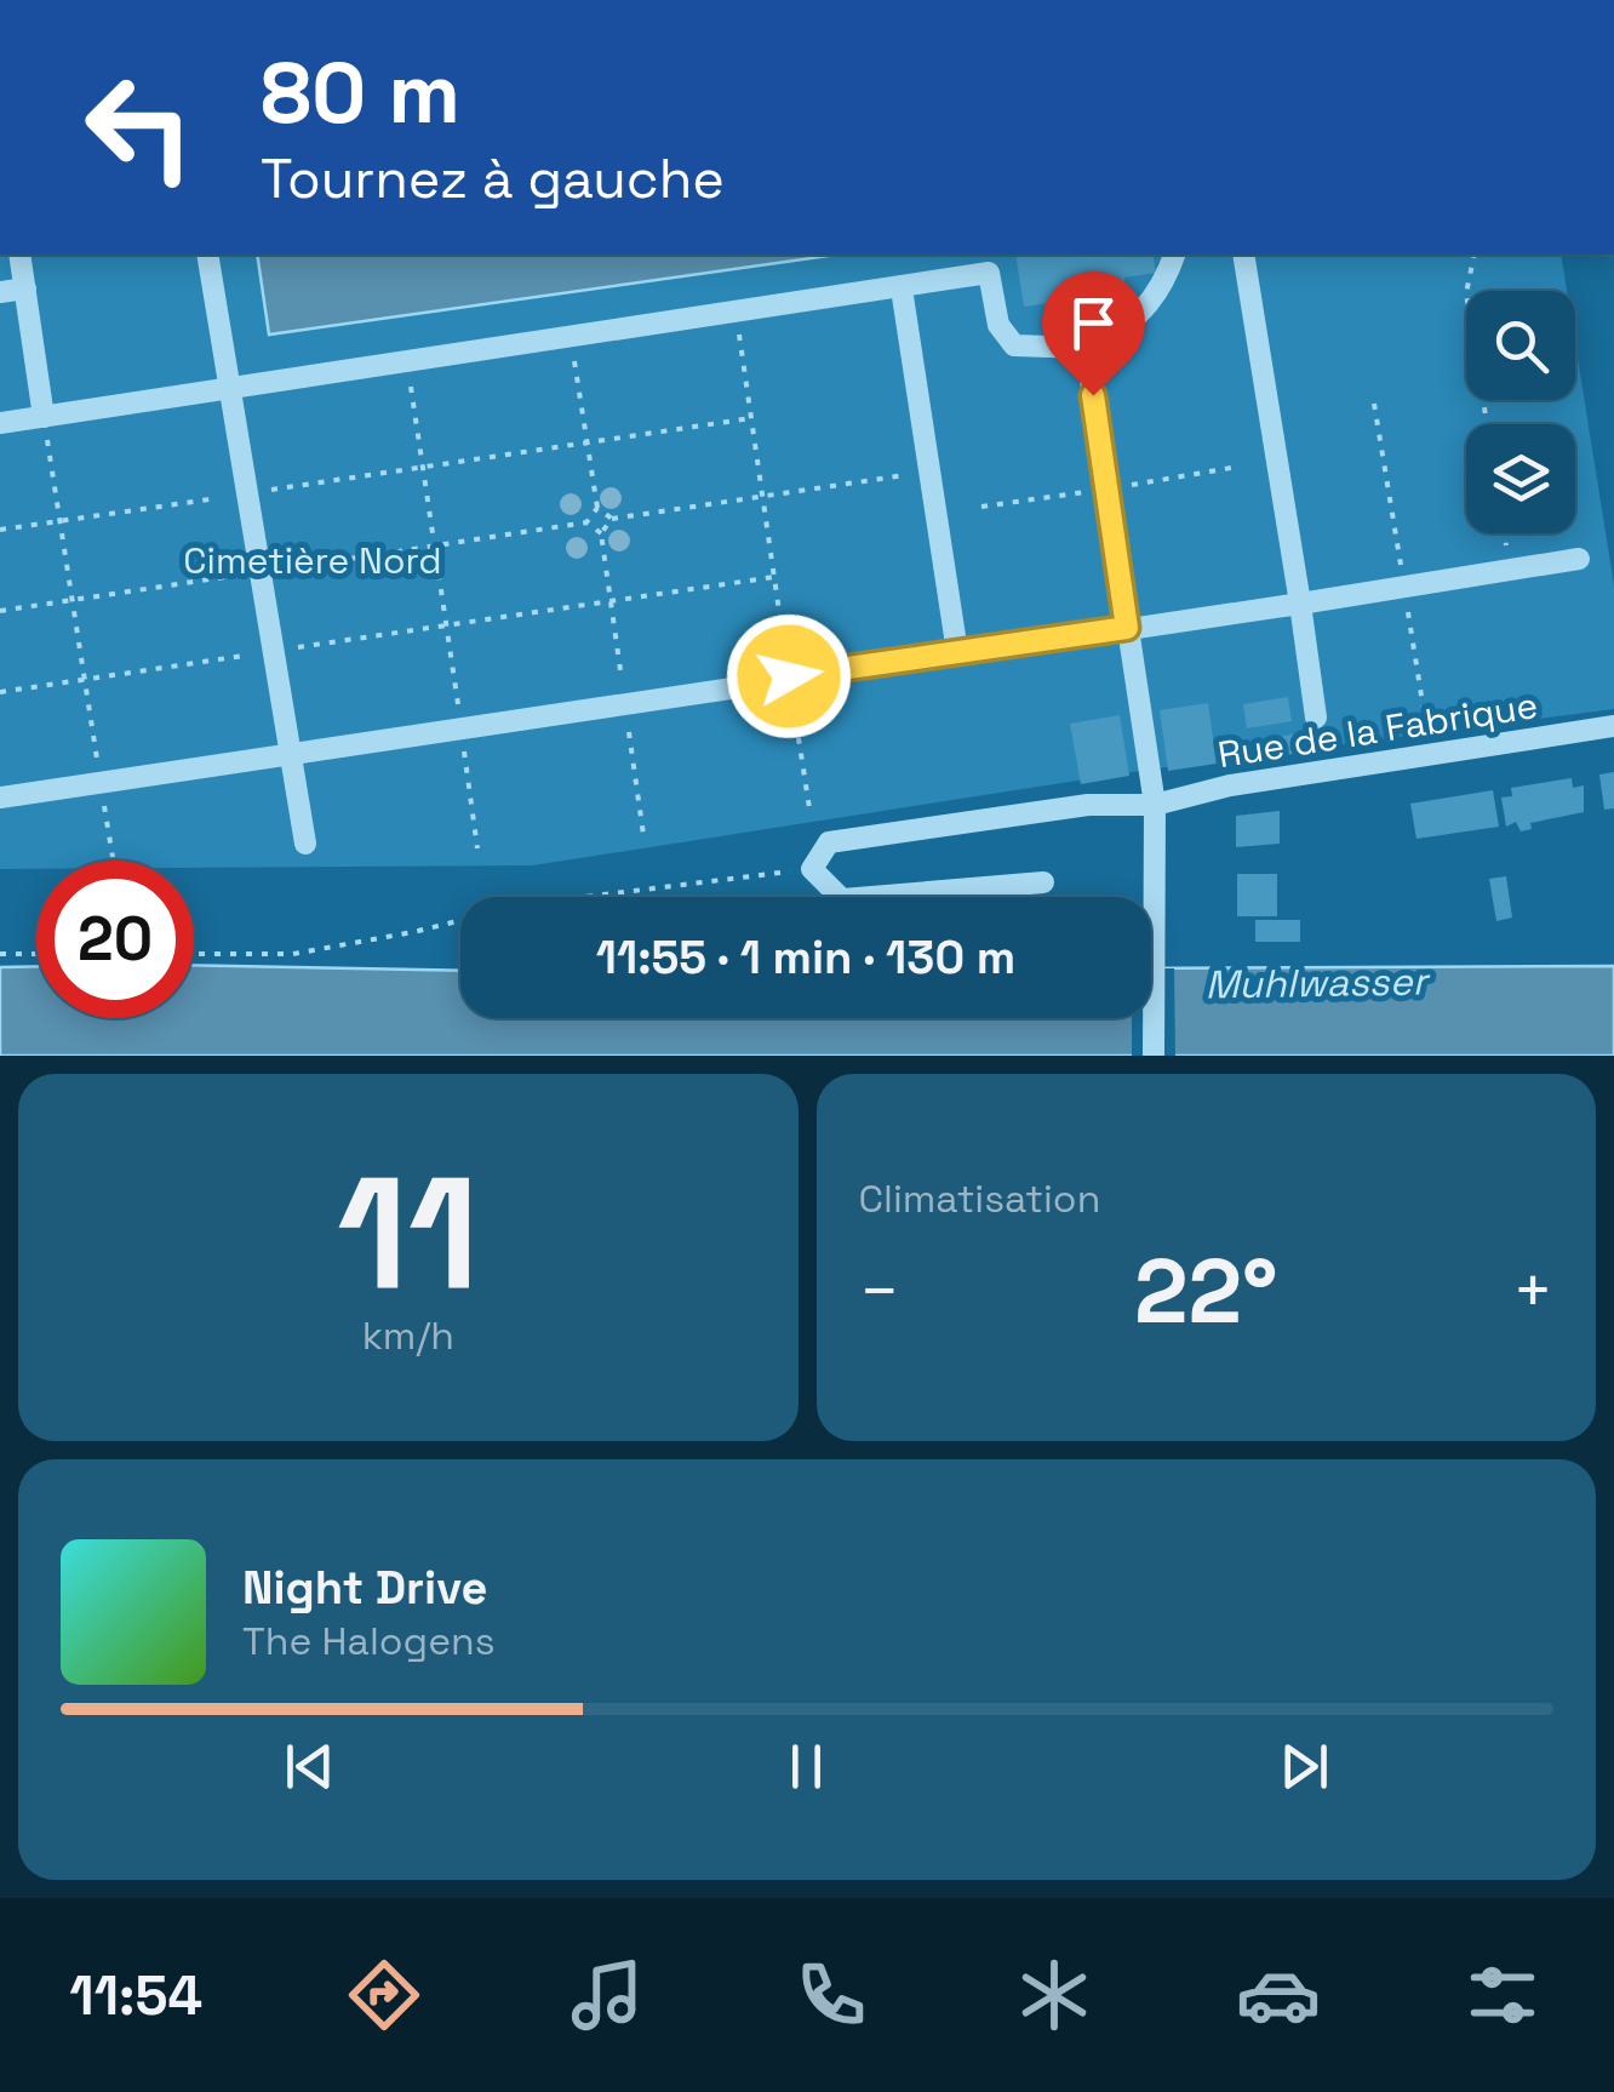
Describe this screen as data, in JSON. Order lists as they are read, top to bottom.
{
  "streets": {
    "street": ["Rue de la Fabrique"]
  },
  "water": ["Muhlwasser"],
  "parks": ["Cimetière Nord"],
  "page": {
    "turn": ["80 m", "Tournez à gauche"],
    "limit": "20",
    "trip": "11:55 · 1 min · 130 m",
    "tile": [
      ["11", "km/h"],
      "Climatisation"
    ],
    "heat": ["−", "22°", "+"],
    "song": ["Night Drive", "The Halogens"],
    "tabs": "11:54"
  }
}
